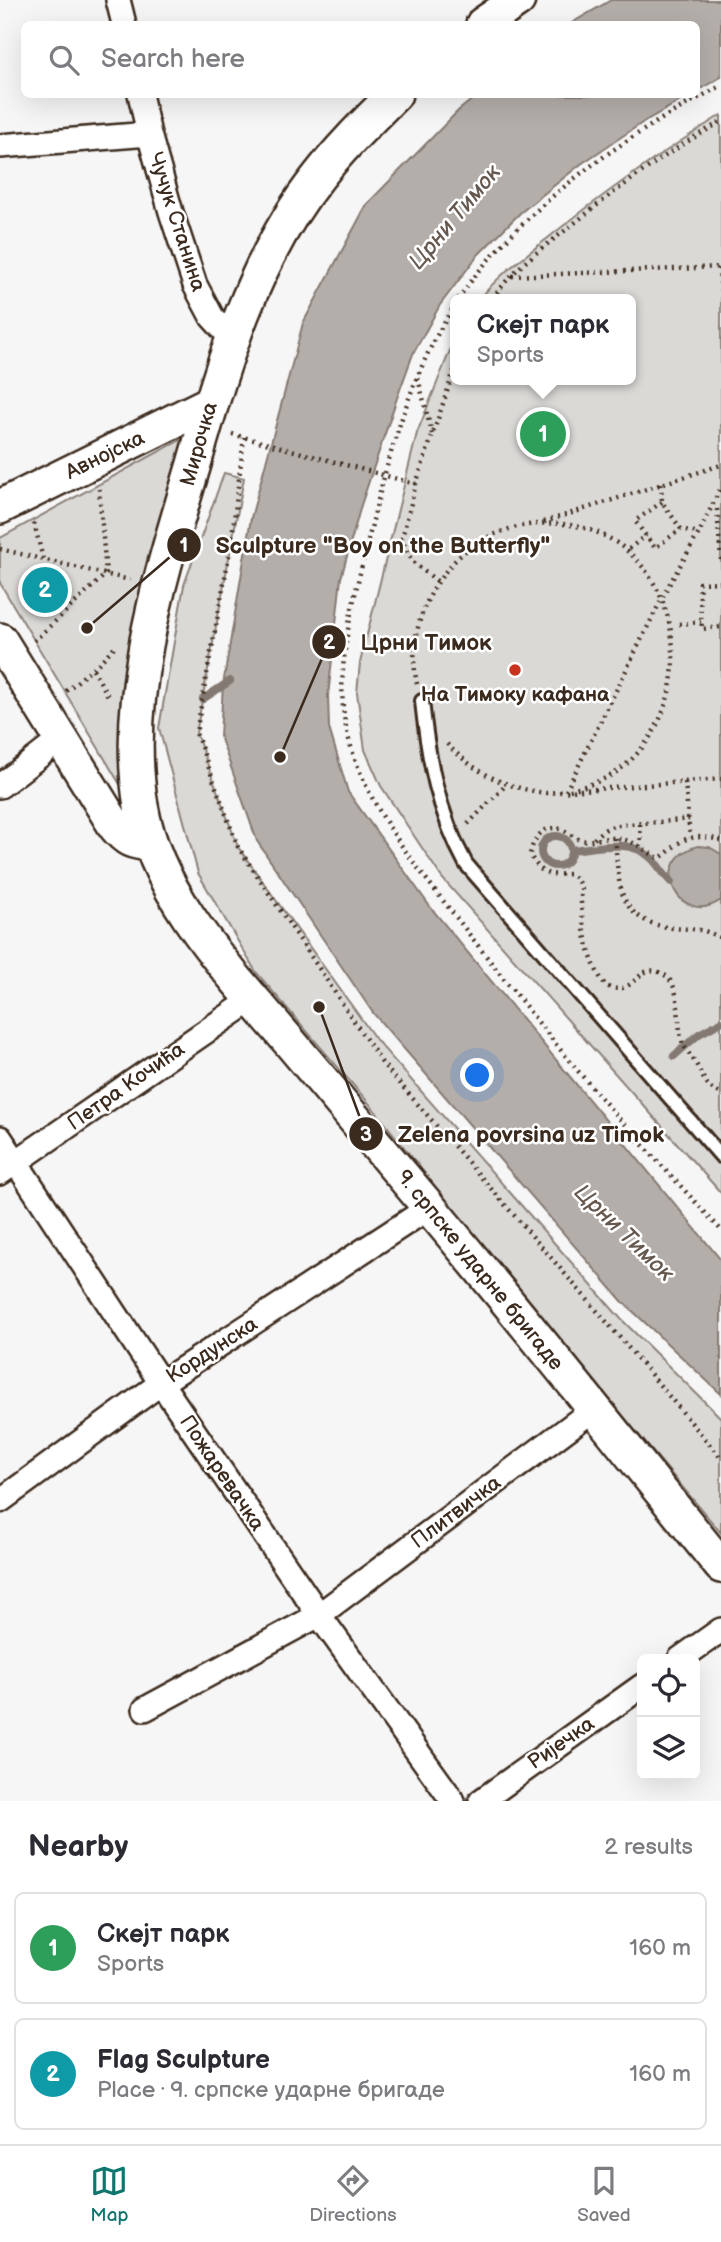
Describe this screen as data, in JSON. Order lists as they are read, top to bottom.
{
  "streets": {
    "street": [
      "Чучук Станина",
      "Мирочка",
      "Авнојска",
      "Петра Кочића",
      "9. српске ударне бригаде",
      "Кордунска",
      "Пожаревачка",
      "Плитвичка",
      "Ријечка"
    ]
  },
  "crossings": [
    ["Чучук Станина", "Мирочка"],
    ["Мирочка", "Авнојска"],
    ["Мирочка", "9. српске ударне бригаде"],
    ["Петра Кочића", "9. српске ударне бригаде"],
    ["Петра Кочића", "Пожаревачка"],
    ["9. српске ударне бригаде", "Кордунска"],
    ["9. српске ударне бригаде", "Плитвичка"],
    ["Кордунска", "Пожаревачка"],
    ["Пожаревачка", "Плитвичка"]
  ],
  "water": ["Црни Тимок"],
  "places": [
    "Sculpture \"Boy on the Butterfly\"",
    "На Тимоку кафана",
    "Црни Тимок",
    "Zelena povrsina uz Timok"
  ],
  "page": {
    "search": "Search here",
    "popup": ["Скејт парк", "Sports"],
    "pins": ["1", "2"],
    "heading": ["Nearby", "2 results"],
    "list": [
      {
        "mark": "1",
        "name": "Скејт парк",
        "note": "Sports",
        "value": "160 m"
      },
      {
        "mark": "2",
        "name": "Flag Sculpture",
        "note": "Place · 9. српске ударне бригаде",
        "value": "160 m"
      }
    ],
    "nav": ["Map", "Directions", "Saved"]
  }
}
